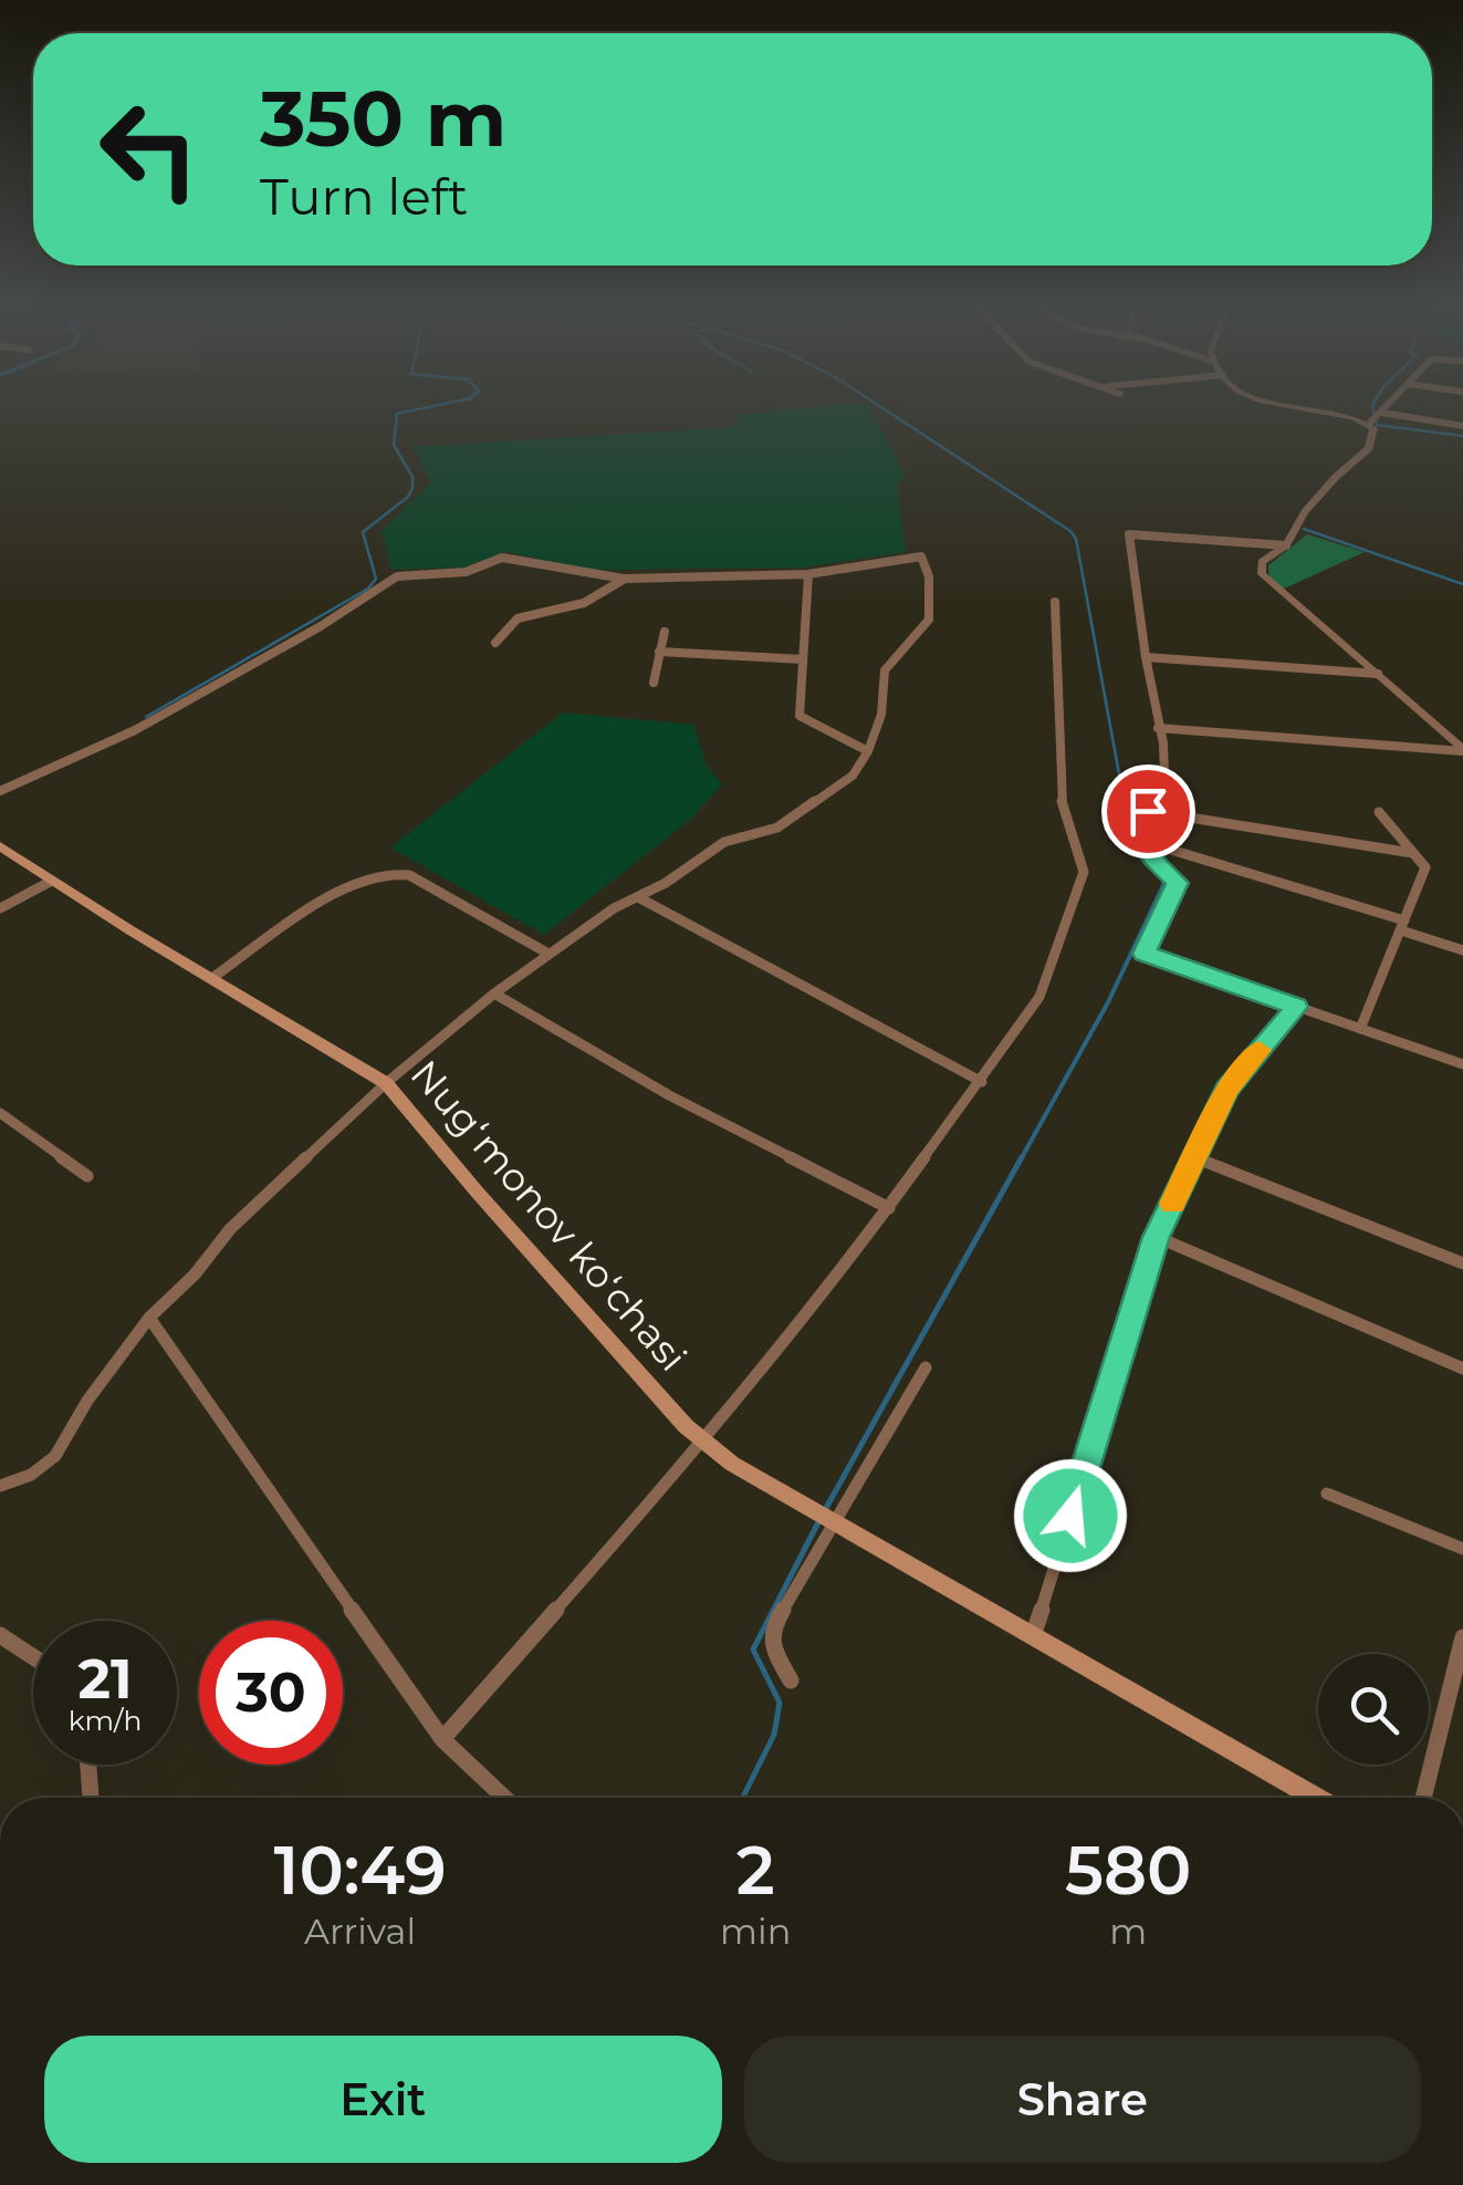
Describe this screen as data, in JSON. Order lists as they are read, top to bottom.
{
  "streets": {
    "main road": ["Nugʻmonov koʻchasi"]
  },
  "page": {
    "turn": ["350 m", "Turn left"],
    "speed": "21 km/h",
    "limit": "30",
    "eta": [
      "10:49",
      "Arrival",
      "2",
      "min",
      "580",
      "m"
    ],
    "buttons": ["Exit", "Share"]
  }
}
